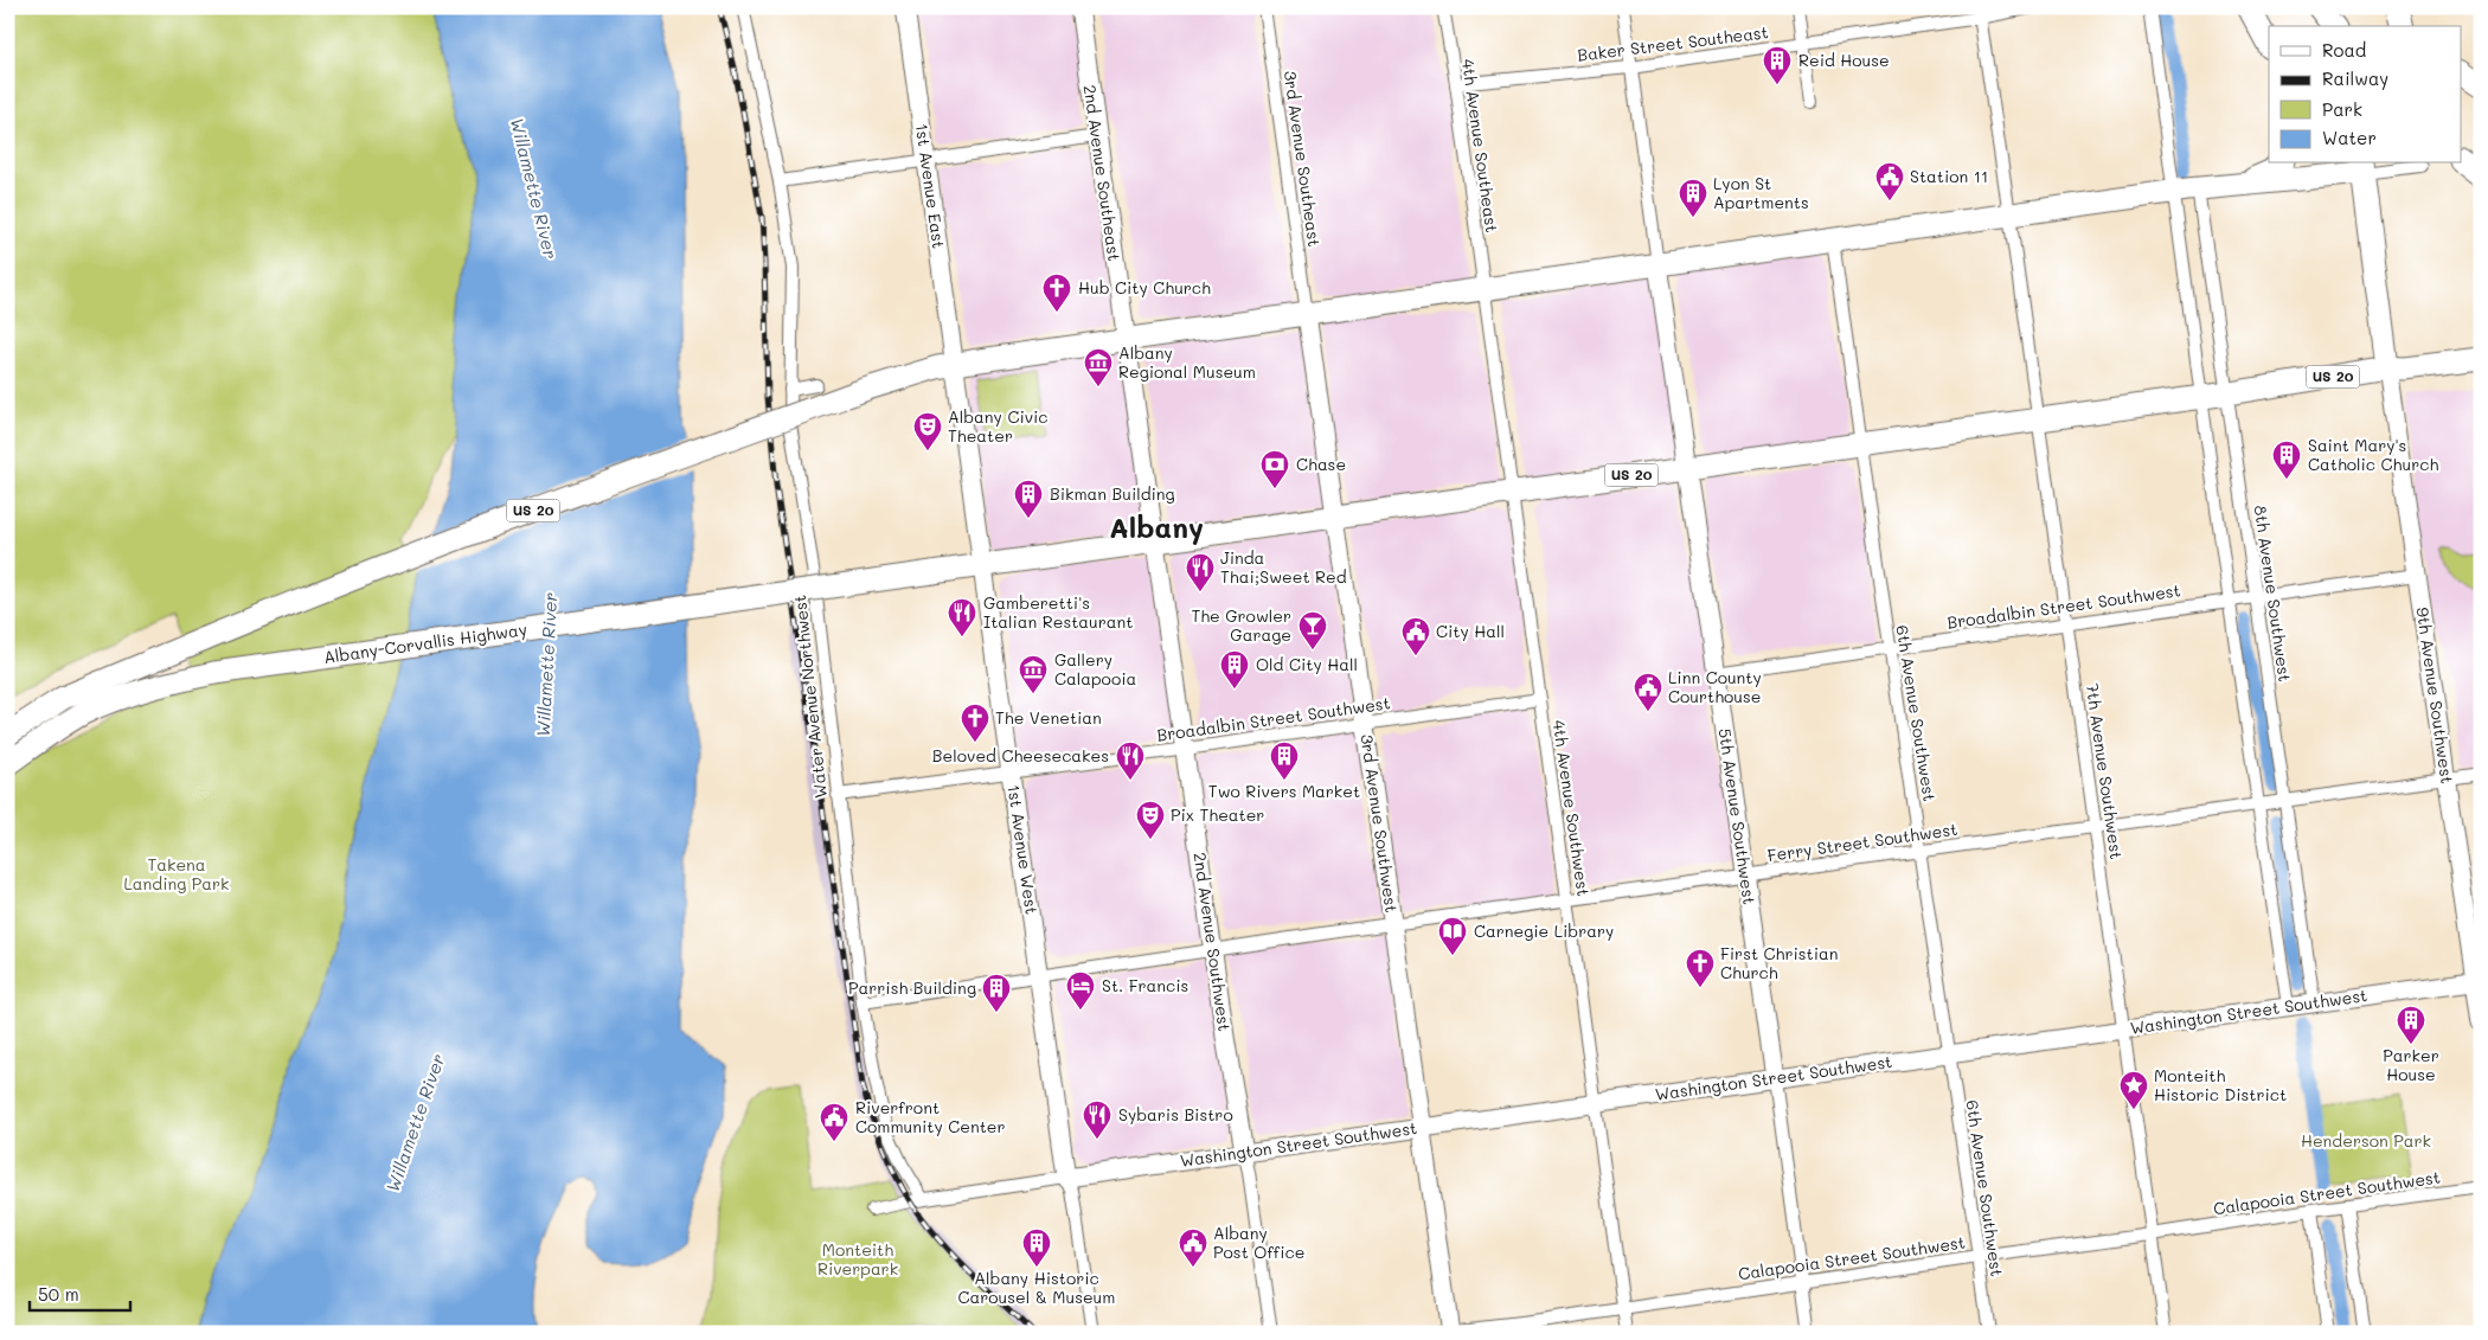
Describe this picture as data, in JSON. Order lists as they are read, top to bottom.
{
  "streets": {
    "highway": ["US 20", "Albany-Corvallis Highway"],
    "street": [
      "Baker Street Southeast",
      "4th Avenue Southeast",
      "3rd Avenue Southeast",
      "2nd Avenue Southeast",
      "1st Avenue East",
      "8th Avenue Southwest",
      "Broadalbin Street Southwest",
      "9th Avenue Southwest",
      "Water Avenue Northwest",
      "6th Avenue Southwest",
      "7th Avenue Southwest",
      "4th Avenue Southwest",
      "5th Avenue Southwest",
      "3rd Avenue Southwest",
      "Ferry Street Southwest",
      "1st Avenue West",
      "2nd Avenue Southwest",
      "Washington Street Southwest",
      "Calapooia Street Southwest"
    ]
  },
  "crossings": [
    ["Baker Street Southeast", "4th Avenue Southeast"],
    ["Baker Street Southeast", "7th Avenue Southwest"],
    ["4th Avenue Southeast", "US 20"],
    ["4th Avenue Southeast", "4th Avenue Southwest"],
    ["3rd Avenue Southeast", "US 20"],
    ["3rd Avenue Southeast", "3rd Avenue Southwest"],
    ["2nd Avenue Southeast", "US 20"],
    ["2nd Avenue Southeast", "2nd Avenue Southwest"],
    ["1st Avenue East", "US 20"],
    ["1st Avenue East", "1st Avenue West"],
    ["US 20", "8th Avenue Southwest"],
    ["US 20", "Albany-Corvallis Highway"],
    ["US 20", "9th Avenue Southwest"],
    ["US 20", "6th Avenue Southwest"],
    ["US 20", "7th Avenue Southwest"],
    ["US 20", "4th Avenue Southwest"],
    ["US 20", "5th Avenue Southwest"],
    ["US 20", "3rd Avenue Southwest"],
    ["US 20", "1st Avenue West"],
    ["US 20", "2nd Avenue Southwest"],
    ["8th Avenue Southwest", "Broadalbin Street Southwest"],
    ["8th Avenue Southwest", "Ferry Street Southwest"],
    ["8th Avenue Southwest", "Washington Street Southwest"],
    ["Broadalbin Street Southwest", "9th Avenue Southwest"],
    ["Broadalbin Street Southwest", "Water Avenue Northwest"],
    ["Broadalbin Street Southwest", "6th Avenue Southwest"],
    ["Broadalbin Street Southwest", "7th Avenue Southwest"],
    ["Broadalbin Street Southwest", "4th Avenue Southwest"],
    ["Broadalbin Street Southwest", "5th Avenue Southwest"],
    ["Broadalbin Street Southwest", "3rd Avenue Southwest"],
    ["Broadalbin Street Southwest", "1st Avenue West"],
    ["Broadalbin Street Southwest", "2nd Avenue Southwest"],
    ["Albany-Corvallis Highway", "1st Avenue West"],
    ["9th Avenue Southwest", "Ferry Street Southwest"],
    ["9th Avenue Southwest", "Washington Street Southwest"],
    ["Water Avenue Northwest", "Ferry Street Southwest"],
    ["6th Avenue Southwest", "Ferry Street Southwest"],
    ["6th Avenue Southwest", "Washington Street Southwest"],
    ["6th Avenue Southwest", "Calapooia Street Southwest"],
    ["7th Avenue Southwest", "Ferry Street Southwest"],
    ["7th Avenue Southwest", "Washington Street Southwest"],
    ["7th Avenue Southwest", "Calapooia Street Southwest"],
    ["4th Avenue Southwest", "Ferry Street Southwest"],
    ["4th Avenue Southwest", "Washington Street Southwest"],
    ["4th Avenue Southwest", "Calapooia Street Southwest"],
    ["5th Avenue Southwest", "Ferry Street Southwest"],
    ["5th Avenue Southwest", "Washington Street Southwest"],
    ["5th Avenue Southwest", "Calapooia Street Southwest"],
    ["3rd Avenue Southwest", "Ferry Street Southwest"],
    ["3rd Avenue Southwest", "Washington Street Southwest"],
    ["3rd Avenue Southwest", "Calapooia Street Southwest"],
    ["Ferry Street Southwest", "1st Avenue West"],
    ["Ferry Street Southwest", "2nd Avenue Southwest"],
    ["1st Avenue West", "Washington Street Southwest"],
    ["2nd Avenue Southwest", "Washington Street Southwest"]
  ],
  "districts": ["Albany"],
  "water": ["Willamette River"],
  "parks": ["Takena Landing Park", "Henderson Park", "Monteith Riverpark"],
  "places": {
    "building": [
      "Reid House",
      "Lyon St Apartments",
      "Saint Mary's Catholic Church",
      "Bikman Building",
      "Old City Hall",
      "Two Rivers Market",
      "Parrish Building",
      "Parker House",
      "Albany Historic Carousel & Museum"
    ],
    "public building": [
      "Station 11",
      "City Hall",
      "Linn County Courthouse",
      "Riverfront Community Center",
      "Albany Post Office"
    ],
    "church": ["Hub City Church", "The Venetian", "First Christian Church"],
    "museum": ["Albany Regional Museum", "Gallery Calapooia"],
    "theatre": ["Albany Civic Theater", "Pix Theater"],
    "bank": ["Chase"],
    "restaurant": [
      "Jinda Thai;Sweet Red",
      "Gamberetti's Italian Restaurant",
      "Beloved Cheesecakes",
      "Sybaris Bistro"
    ],
    "bar": ["The Growler Garage"],
    "library": ["Carnegie Library"],
    "hotel": ["St. Francis"],
    "place": ["Monteith Historic District"]
  },
  "legend": [
    "Road",
    "Railway",
    "Park",
    "Water"
  ],
  "scale_bar": "50 m"
}
